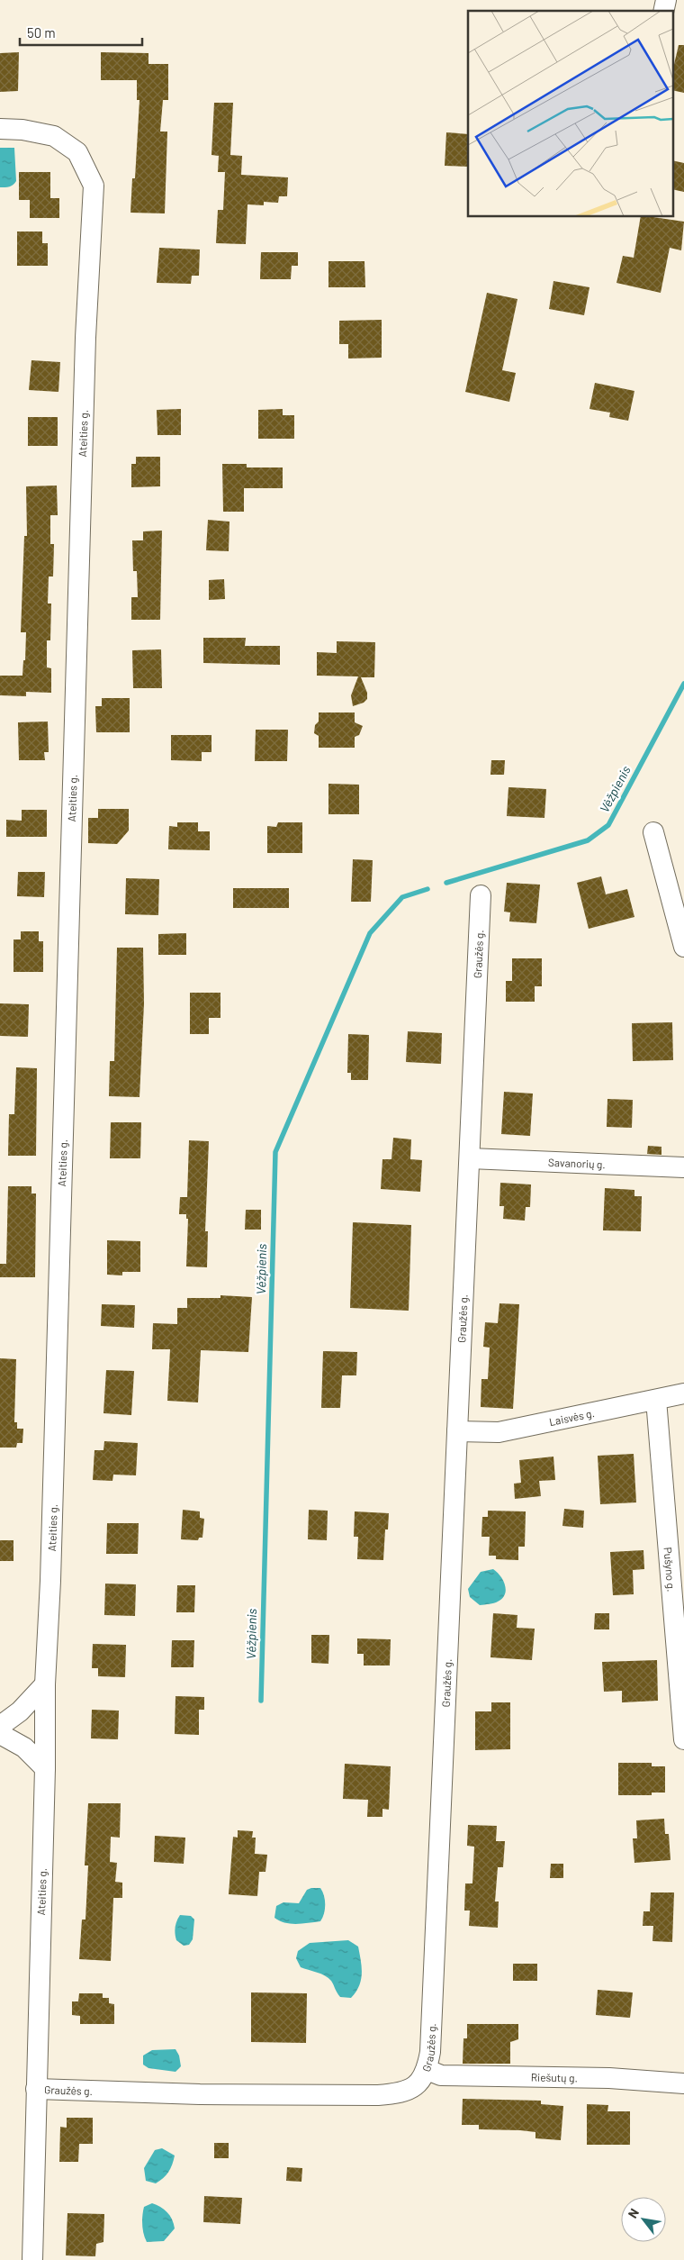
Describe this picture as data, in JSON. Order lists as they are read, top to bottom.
{
  "streets": {
    "street": [
      "Ateities g.",
      "Graužės g.",
      "Savanorių g.",
      "Laisvės g.",
      "Pušyno g.",
      "Riešutų g."
    ]
  },
  "crossings": [
    ["Ateities g.", "Graužės g."],
    ["Graužės g.", "Savanorių g."],
    ["Graužės g.", "Laisvės g."],
    ["Graužės g.", "Riešutų g."],
    ["Laisvės g.", "Pušyno g."]
  ],
  "water": ["Vėžpienis"],
  "scale_bar": "50 m",
  "north": "top left"
}
